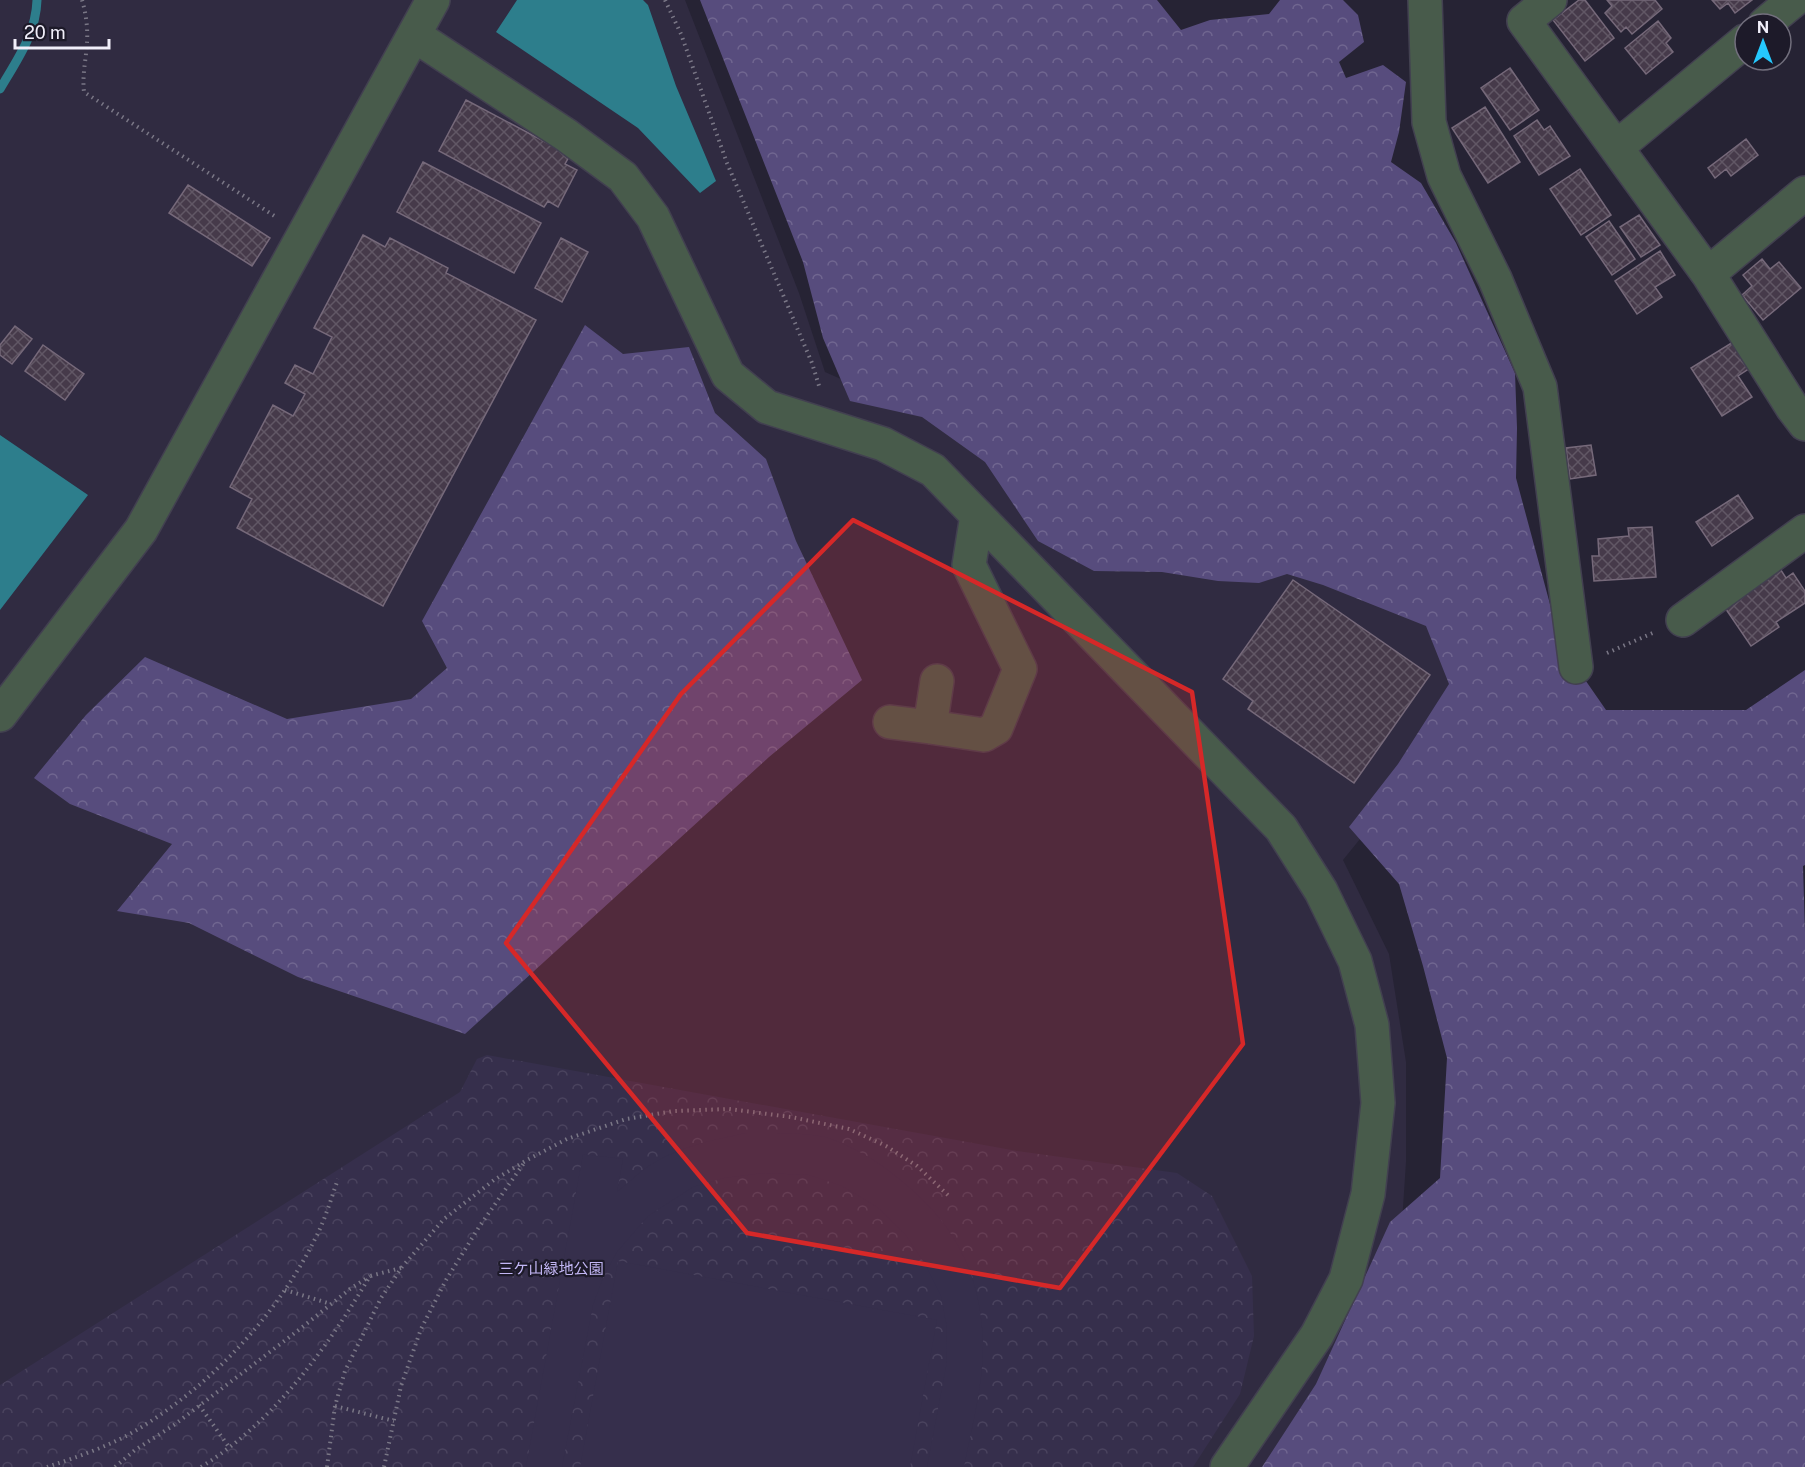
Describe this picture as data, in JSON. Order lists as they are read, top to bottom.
{
  "parks": ["三ケ山緑地公園"],
  "scale_bar": "20 m",
  "north": "top"
}
